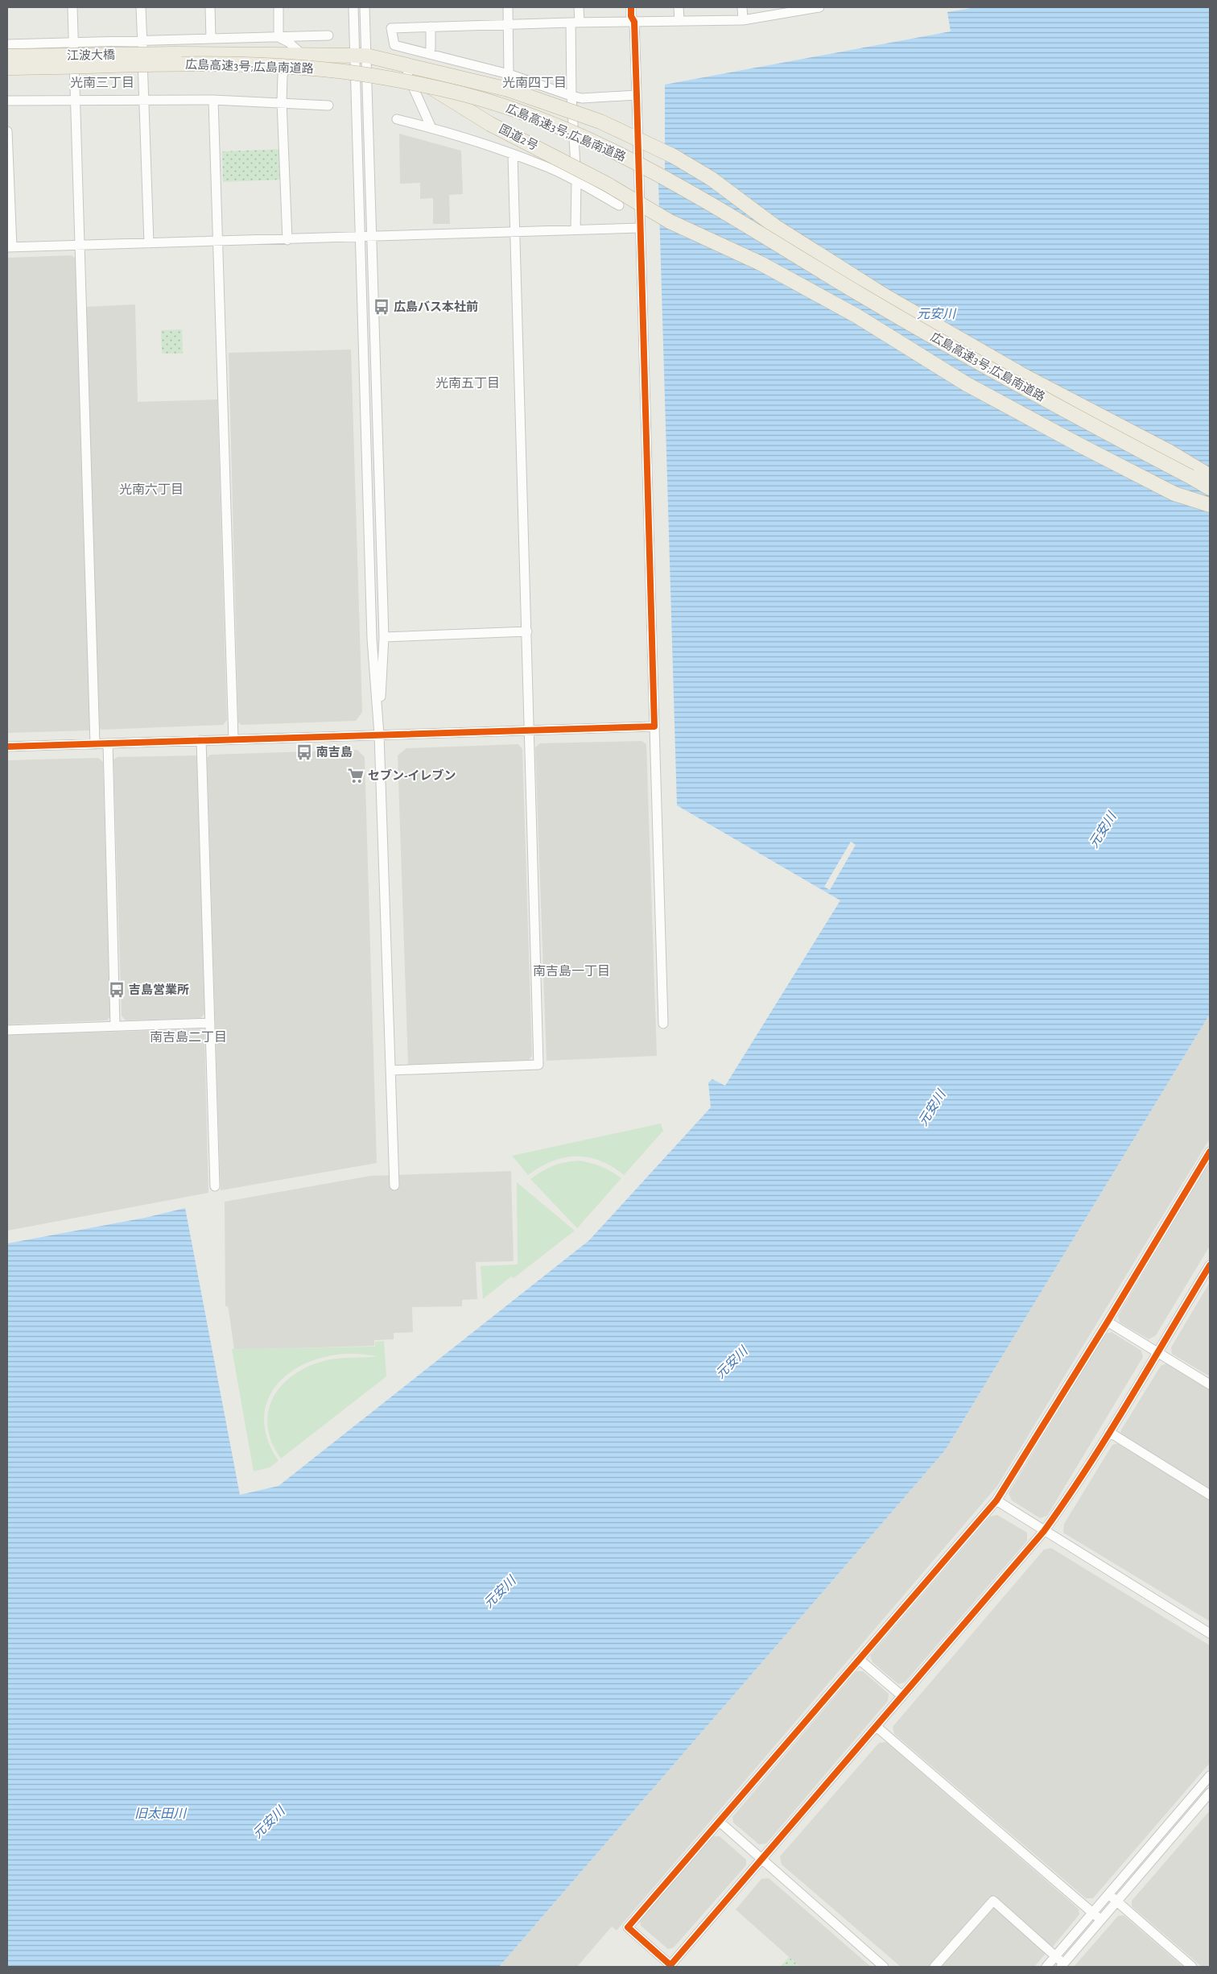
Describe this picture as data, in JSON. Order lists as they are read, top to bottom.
{
  "streets": {
    "highway": ["江波大橋", "広島高速3号;広島南道路", "国道2号"]
  },
  "crossings": [
    ["江波大橋", "国道2号"]
  ],
  "districts": [
    "光南三丁目",
    "光南四丁目",
    "光南五丁目",
    "光南六丁目",
    "南吉島一丁目",
    "南吉島二丁目"
  ],
  "water": ["元安川", "旧太田川"],
  "places": {
    "bus stop": ["広島バス本社前", "南吉島", "吉島営業所"],
    "supermarket": ["セブン-イレブン"]
  }
}
